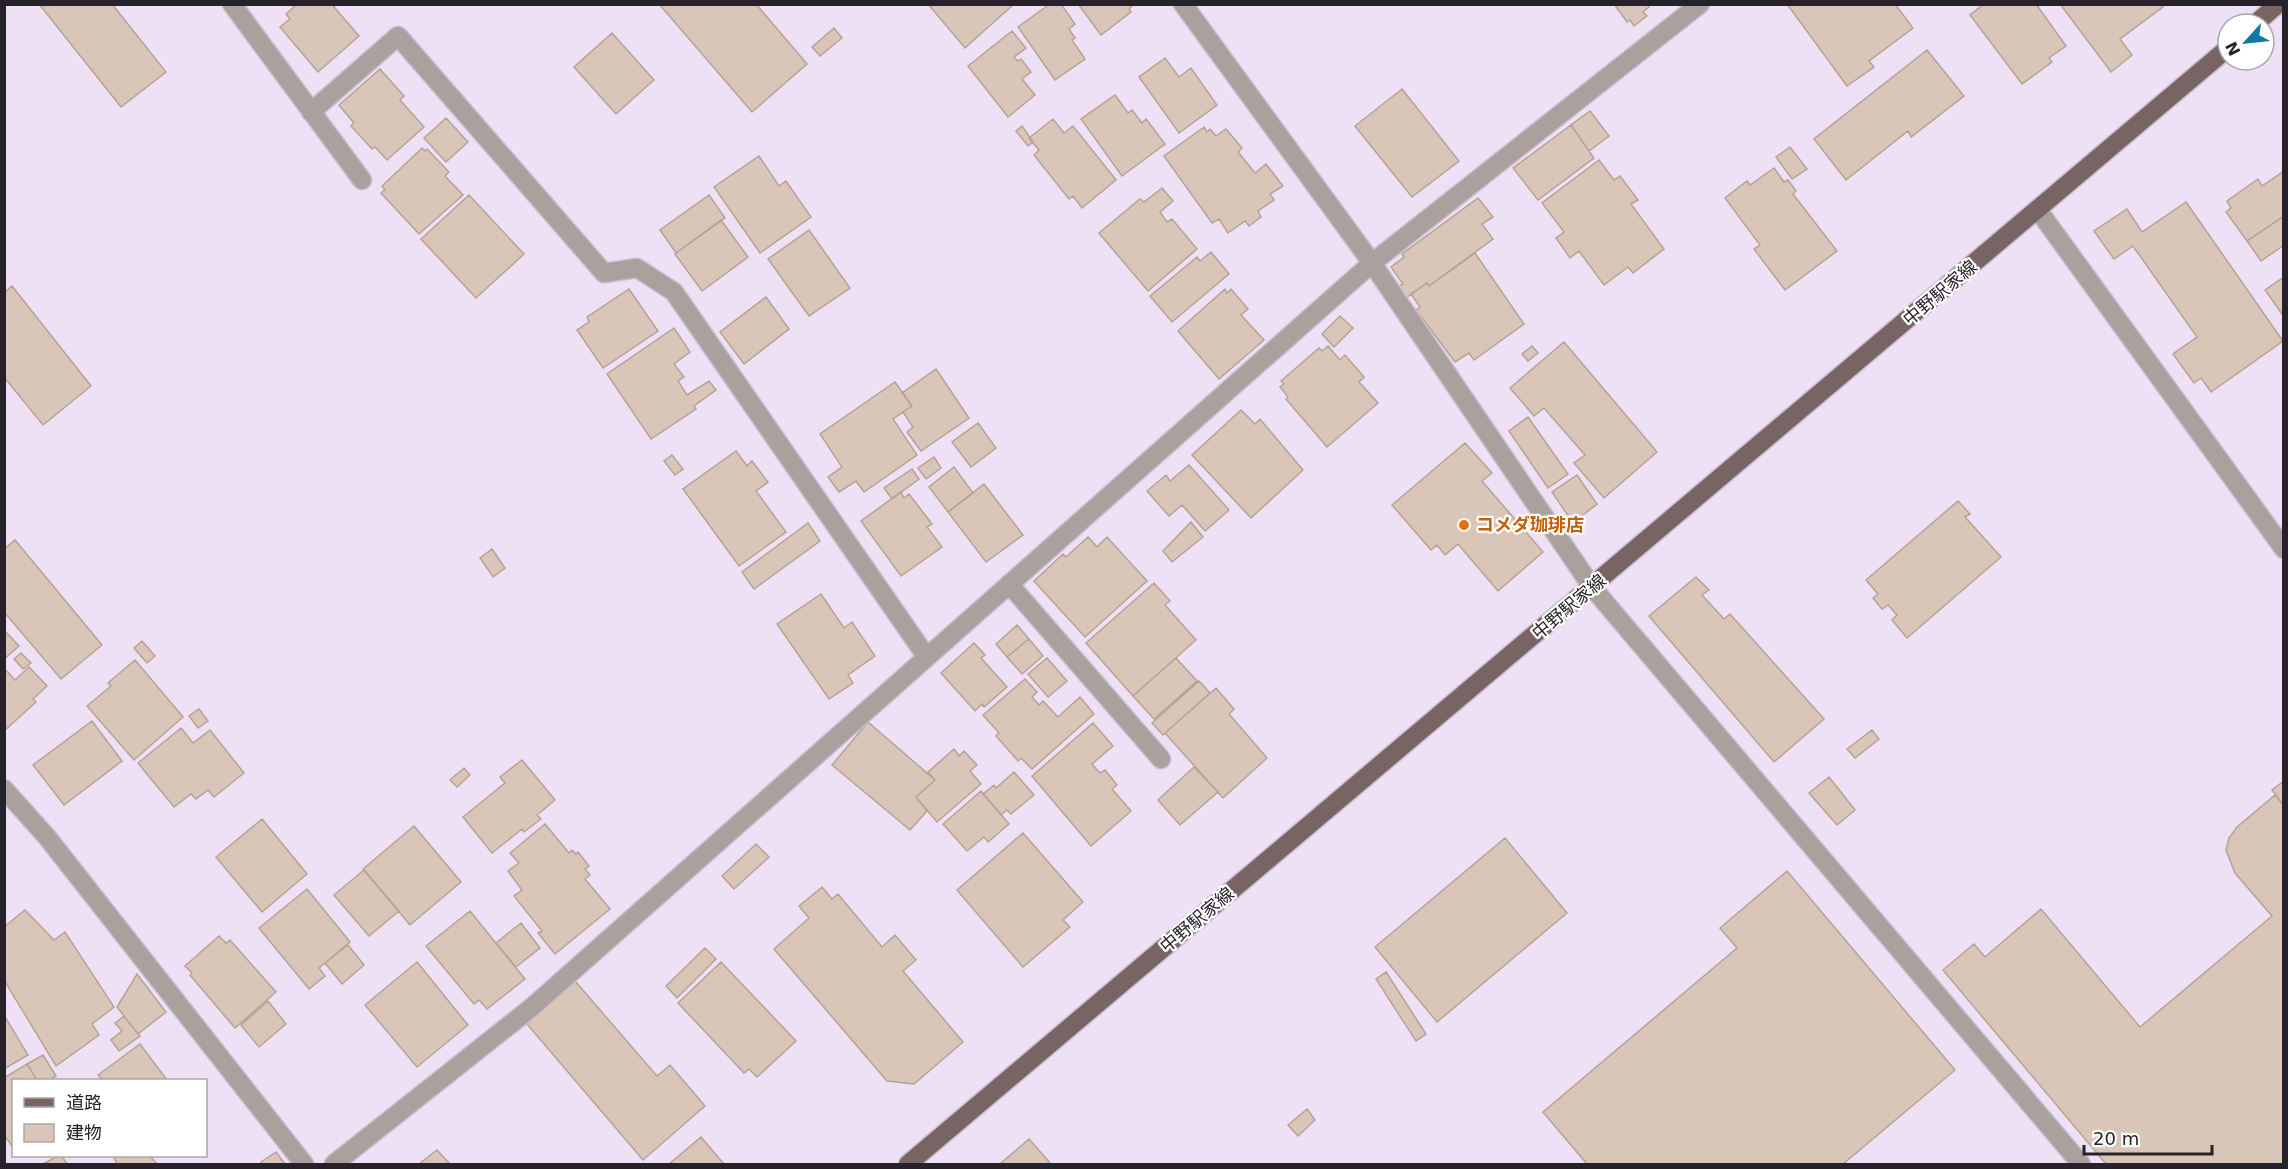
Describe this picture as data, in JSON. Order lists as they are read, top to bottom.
{
  "streets": {
    "main road": ["中野駅家線"]
  },
  "places": ["コメダ珈琲店"],
  "legend": ["道路", "建物"],
  "scale_bar": "20 m",
  "north": "bottom left"
}
